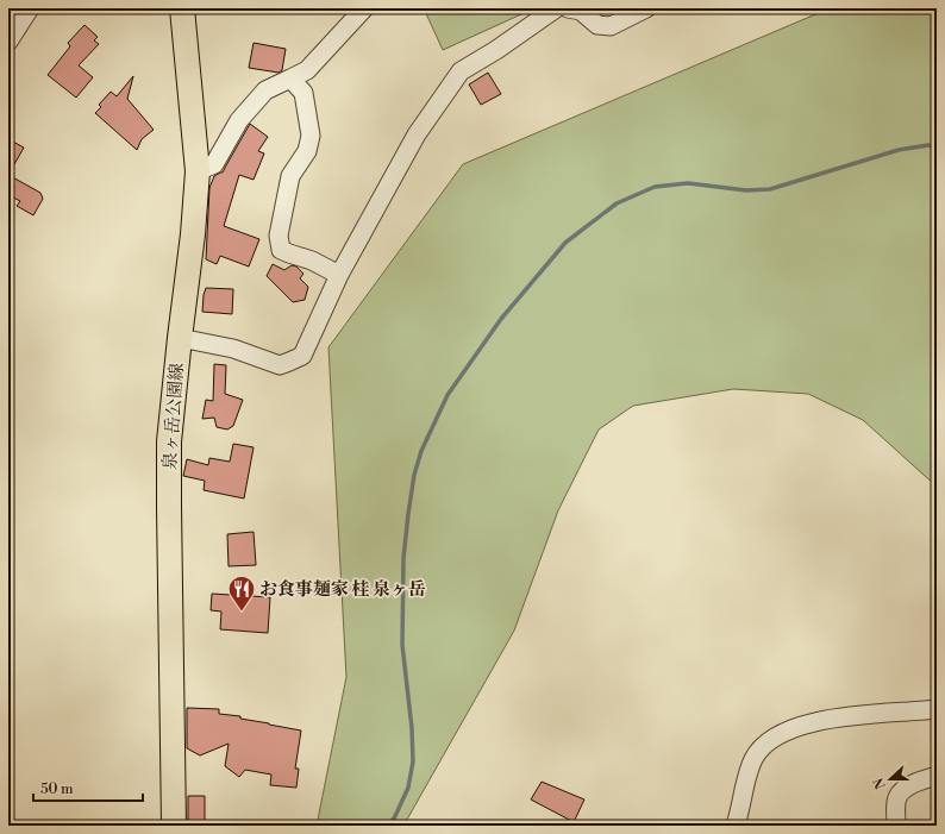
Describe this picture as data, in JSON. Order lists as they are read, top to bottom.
{
  "streets": {
    "main road": ["泉ヶ岳公園線"]
  },
  "places": {
    "restaurant": ["お食事麺家 桂 泉ヶ岳"]
  },
  "scale_bar": "50 m",
  "north": "left"
}
